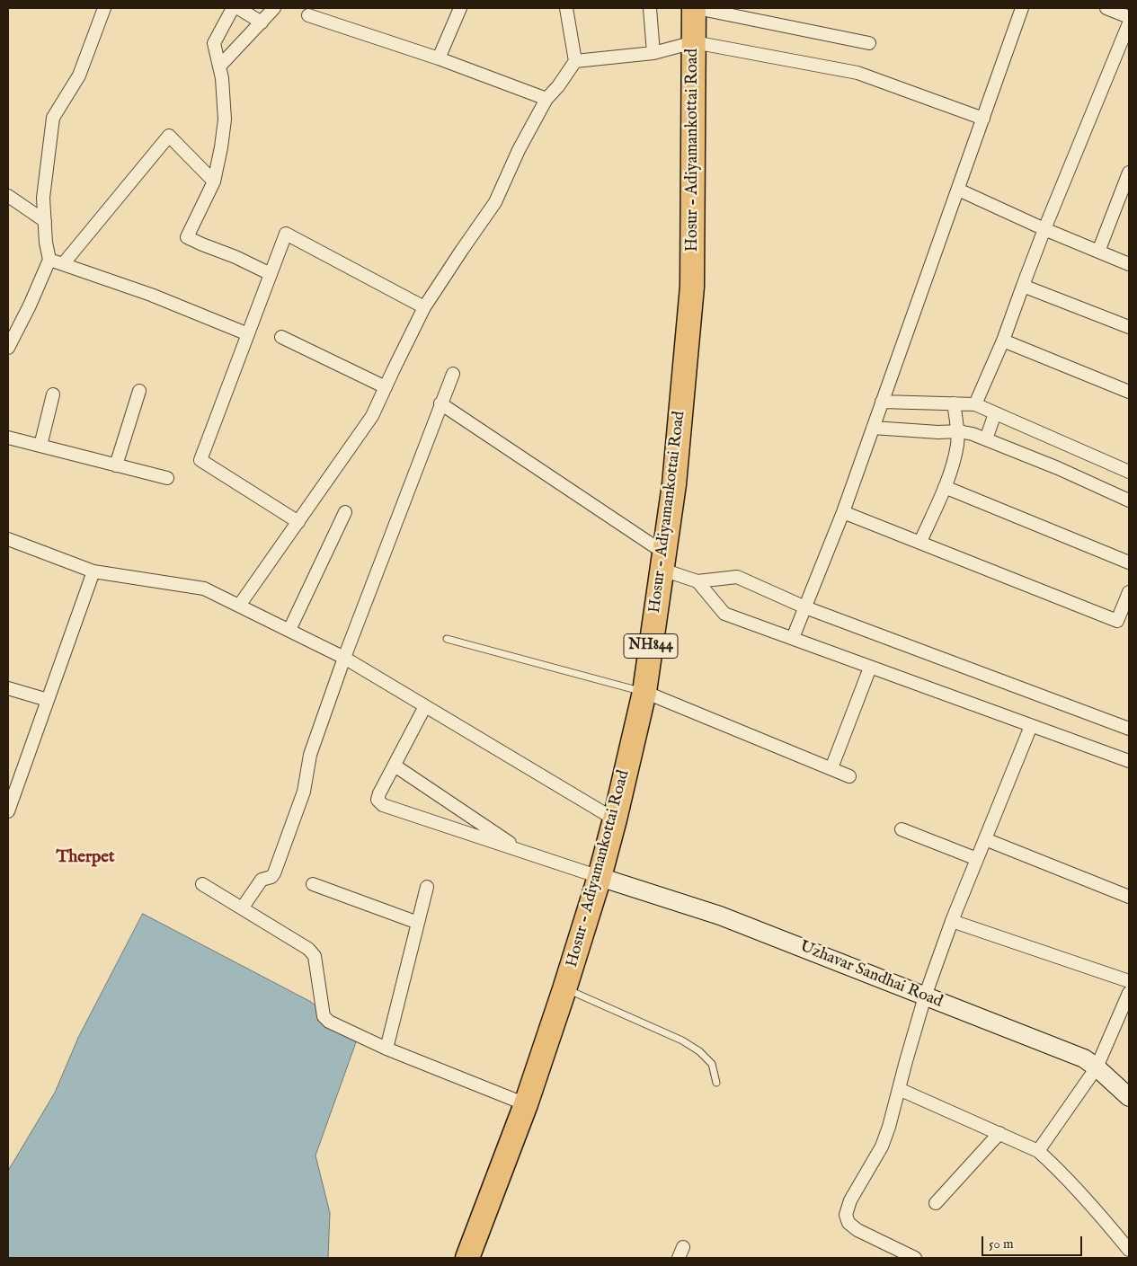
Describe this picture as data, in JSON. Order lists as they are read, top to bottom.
{
  "streets": {
    "highway": ["Hosur - Adiyamankottai Road", "NH844"],
    "main road": ["Uzhavar Sandhai Road"]
  },
  "crossings": [
    ["Hosur - Adiyamankottai Road", "Uzhavar Sandhai Road"]
  ],
  "districts": ["Therpet"],
  "scale_bar": "50 m"
}
